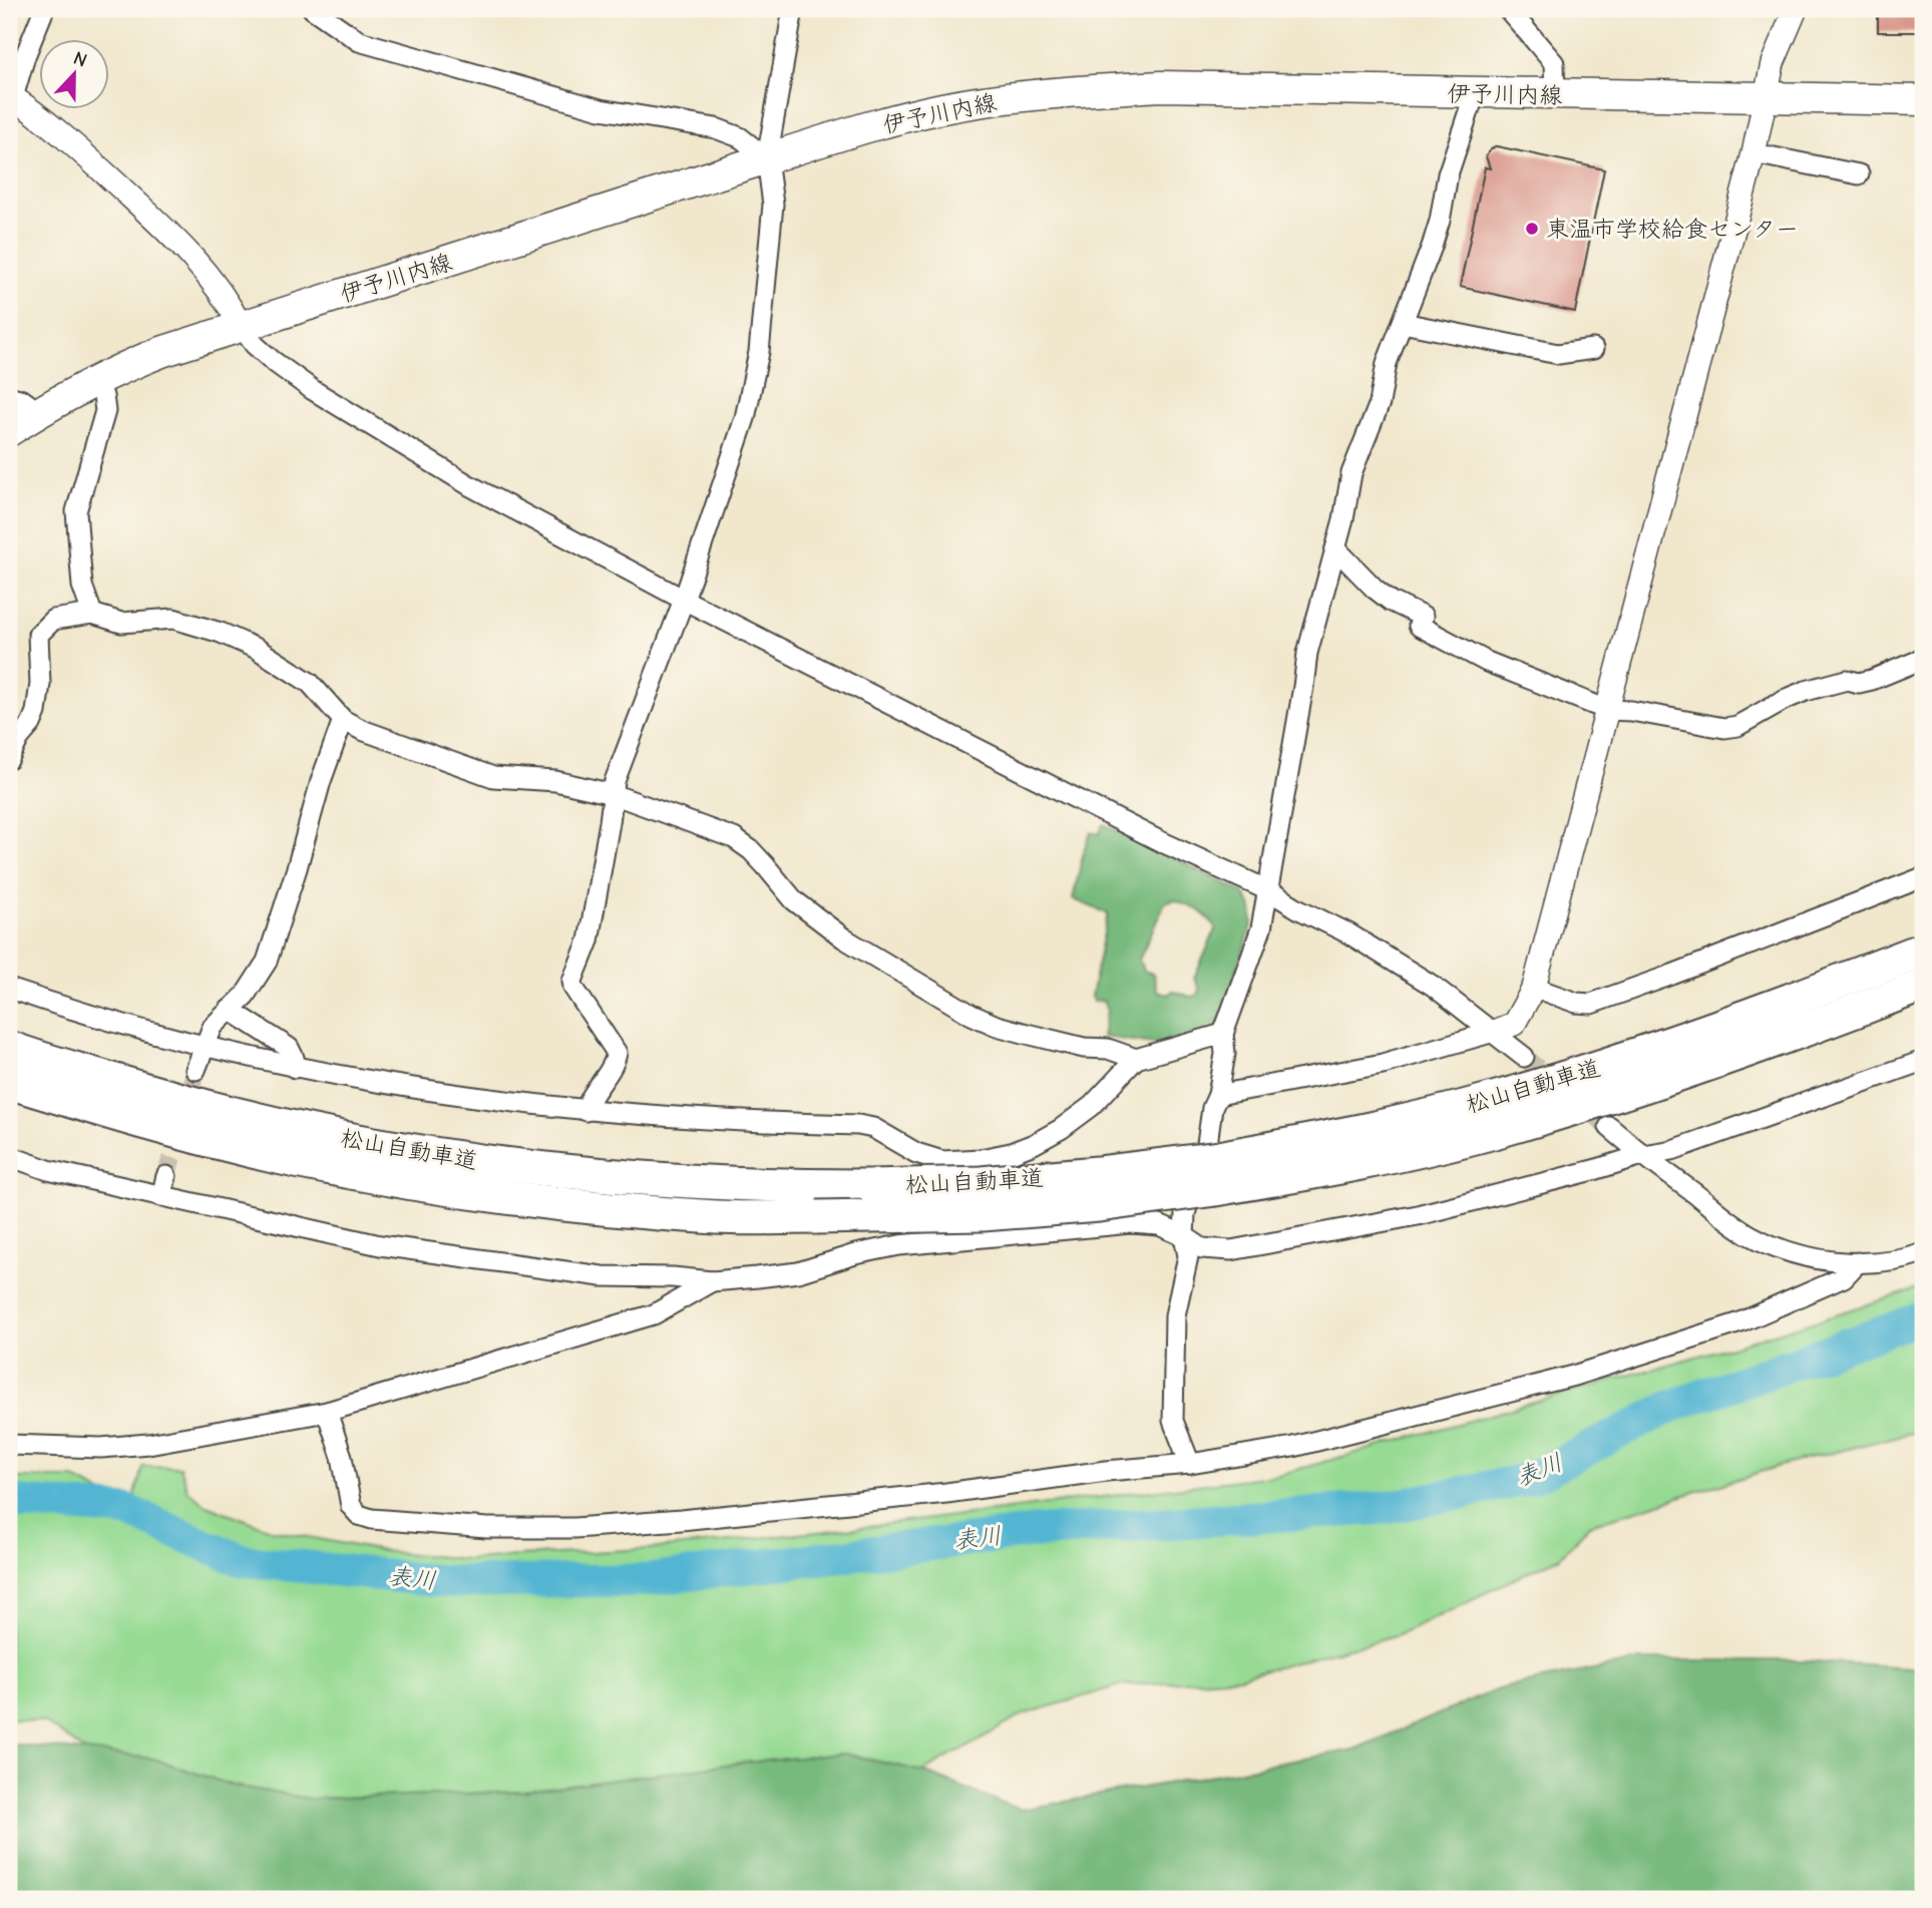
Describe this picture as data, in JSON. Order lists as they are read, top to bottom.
{
  "streets": {
    "highway": ["松山自動車道"],
    "main road": ["伊予川内線"]
  },
  "water": ["表川"],
  "places": ["東温市学校給食センター"],
  "north": "top"
}
